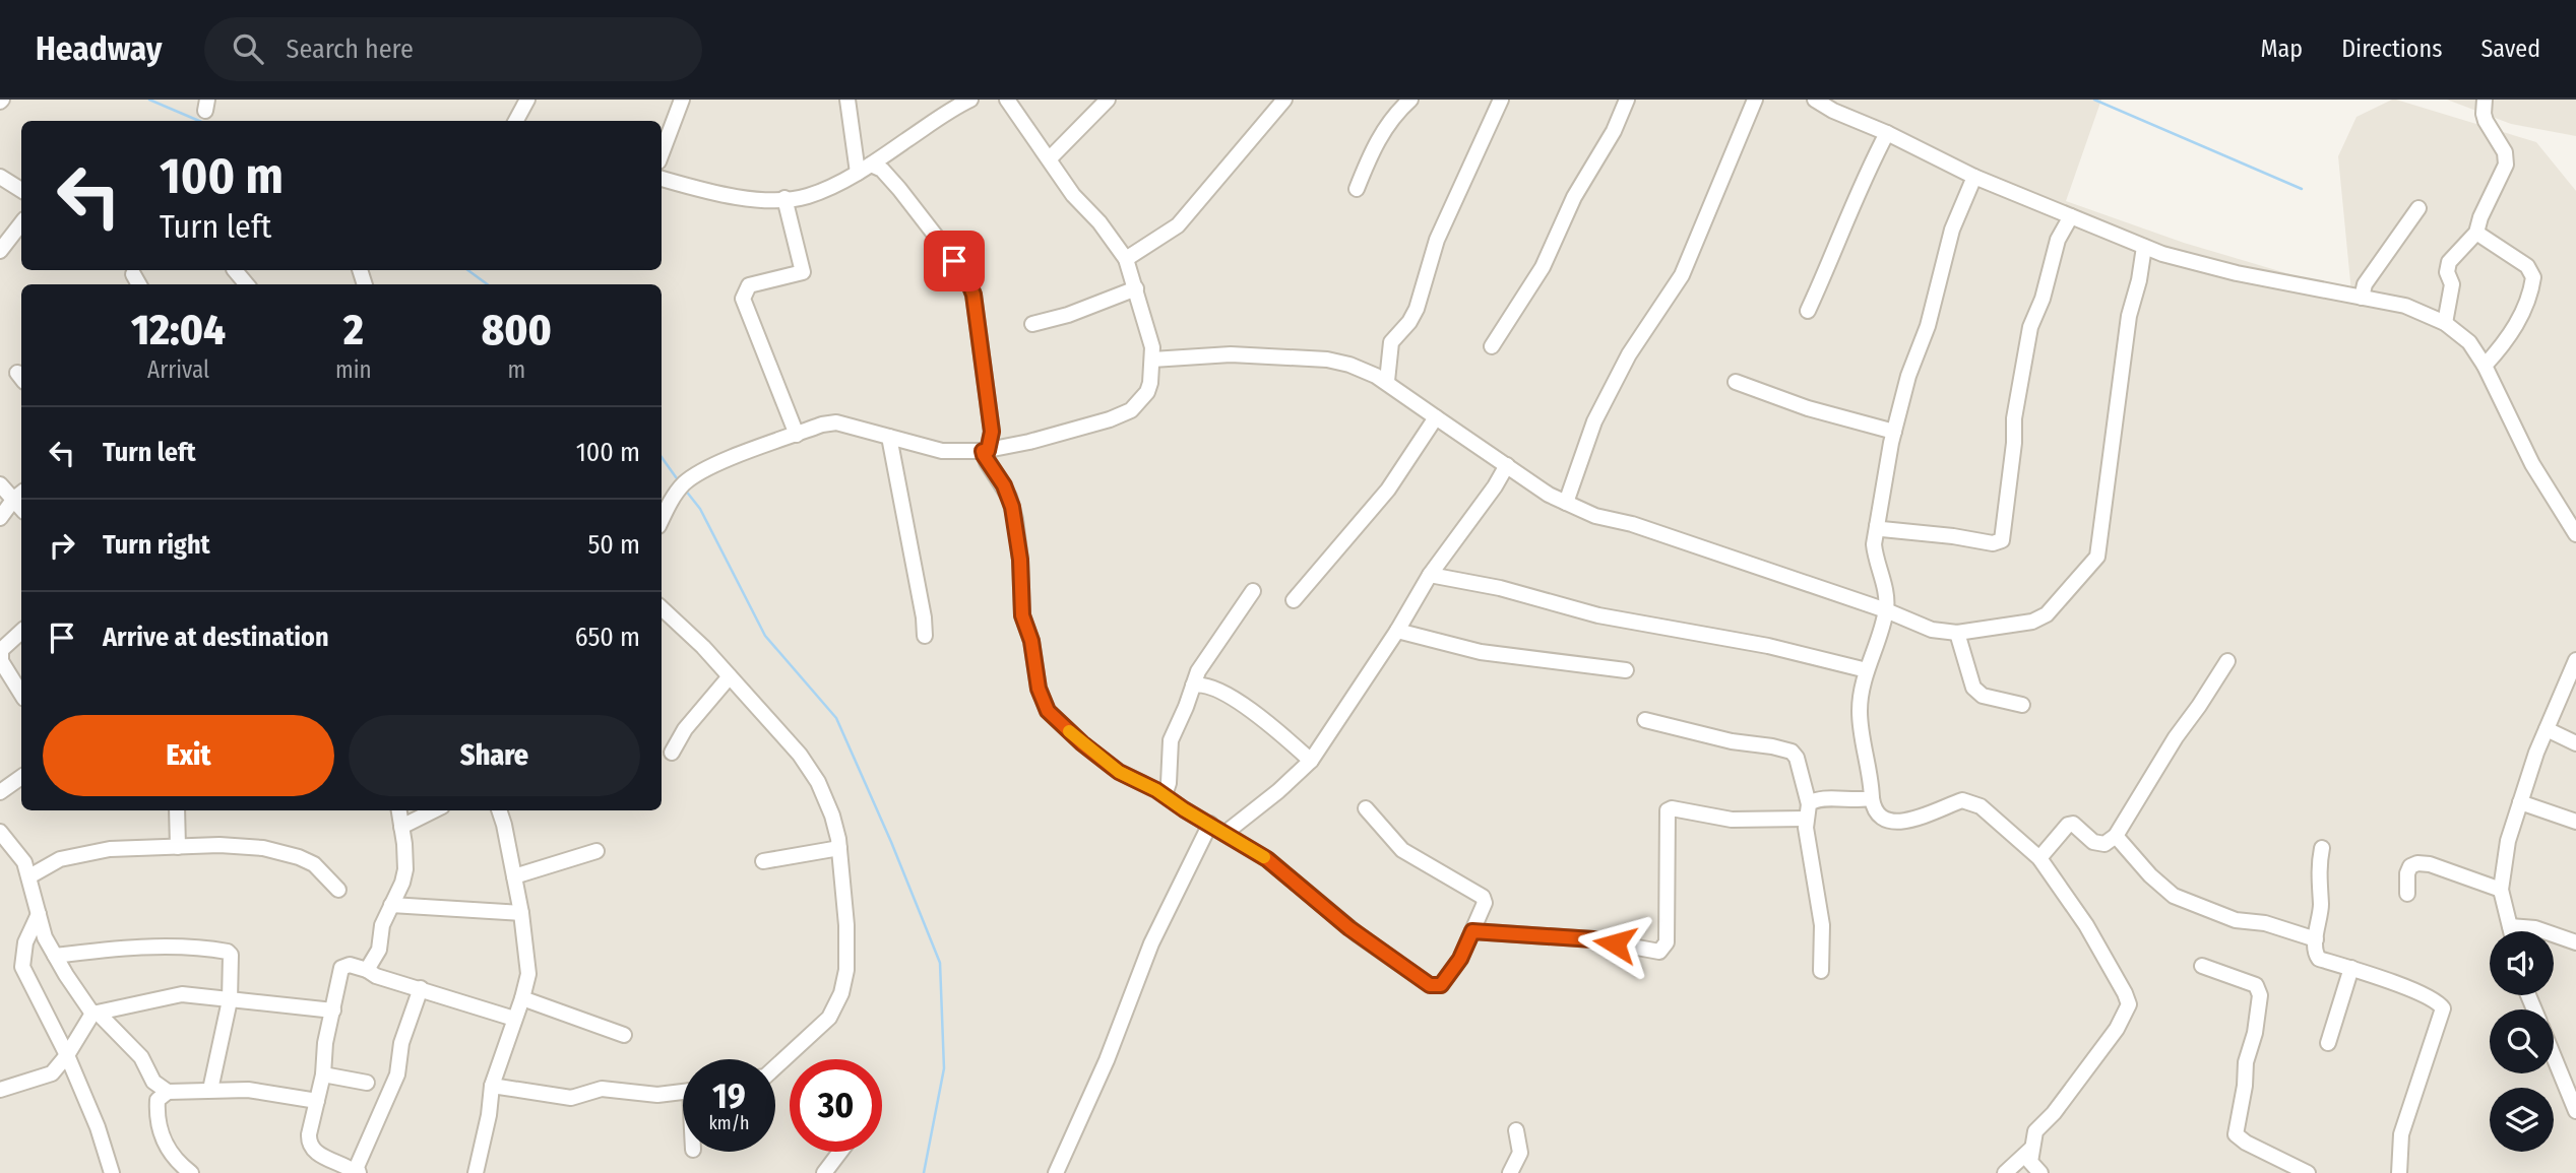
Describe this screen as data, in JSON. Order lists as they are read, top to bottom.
{
  "page": {
    "header": "Headway",
    "search": "Search here",
    "nav": ["Map", "Directions", "Saved"],
    "turn": ["100 m", "Turn left"],
    "eta": [
      "12:04",
      "Arrival",
      "2",
      "min",
      "800",
      "m"
    ],
    "list": [
      {
        "name": "Turn left",
        "value": "100 m"
      },
      {
        "name": "Turn right",
        "value": "50 m"
      },
      {
        "name": "Arrive at destination",
        "value": "650 m"
      }
    ],
    "buttons": ["Exit", "Share"],
    "speed": "19 km/h",
    "limit": "30"
  }
}
